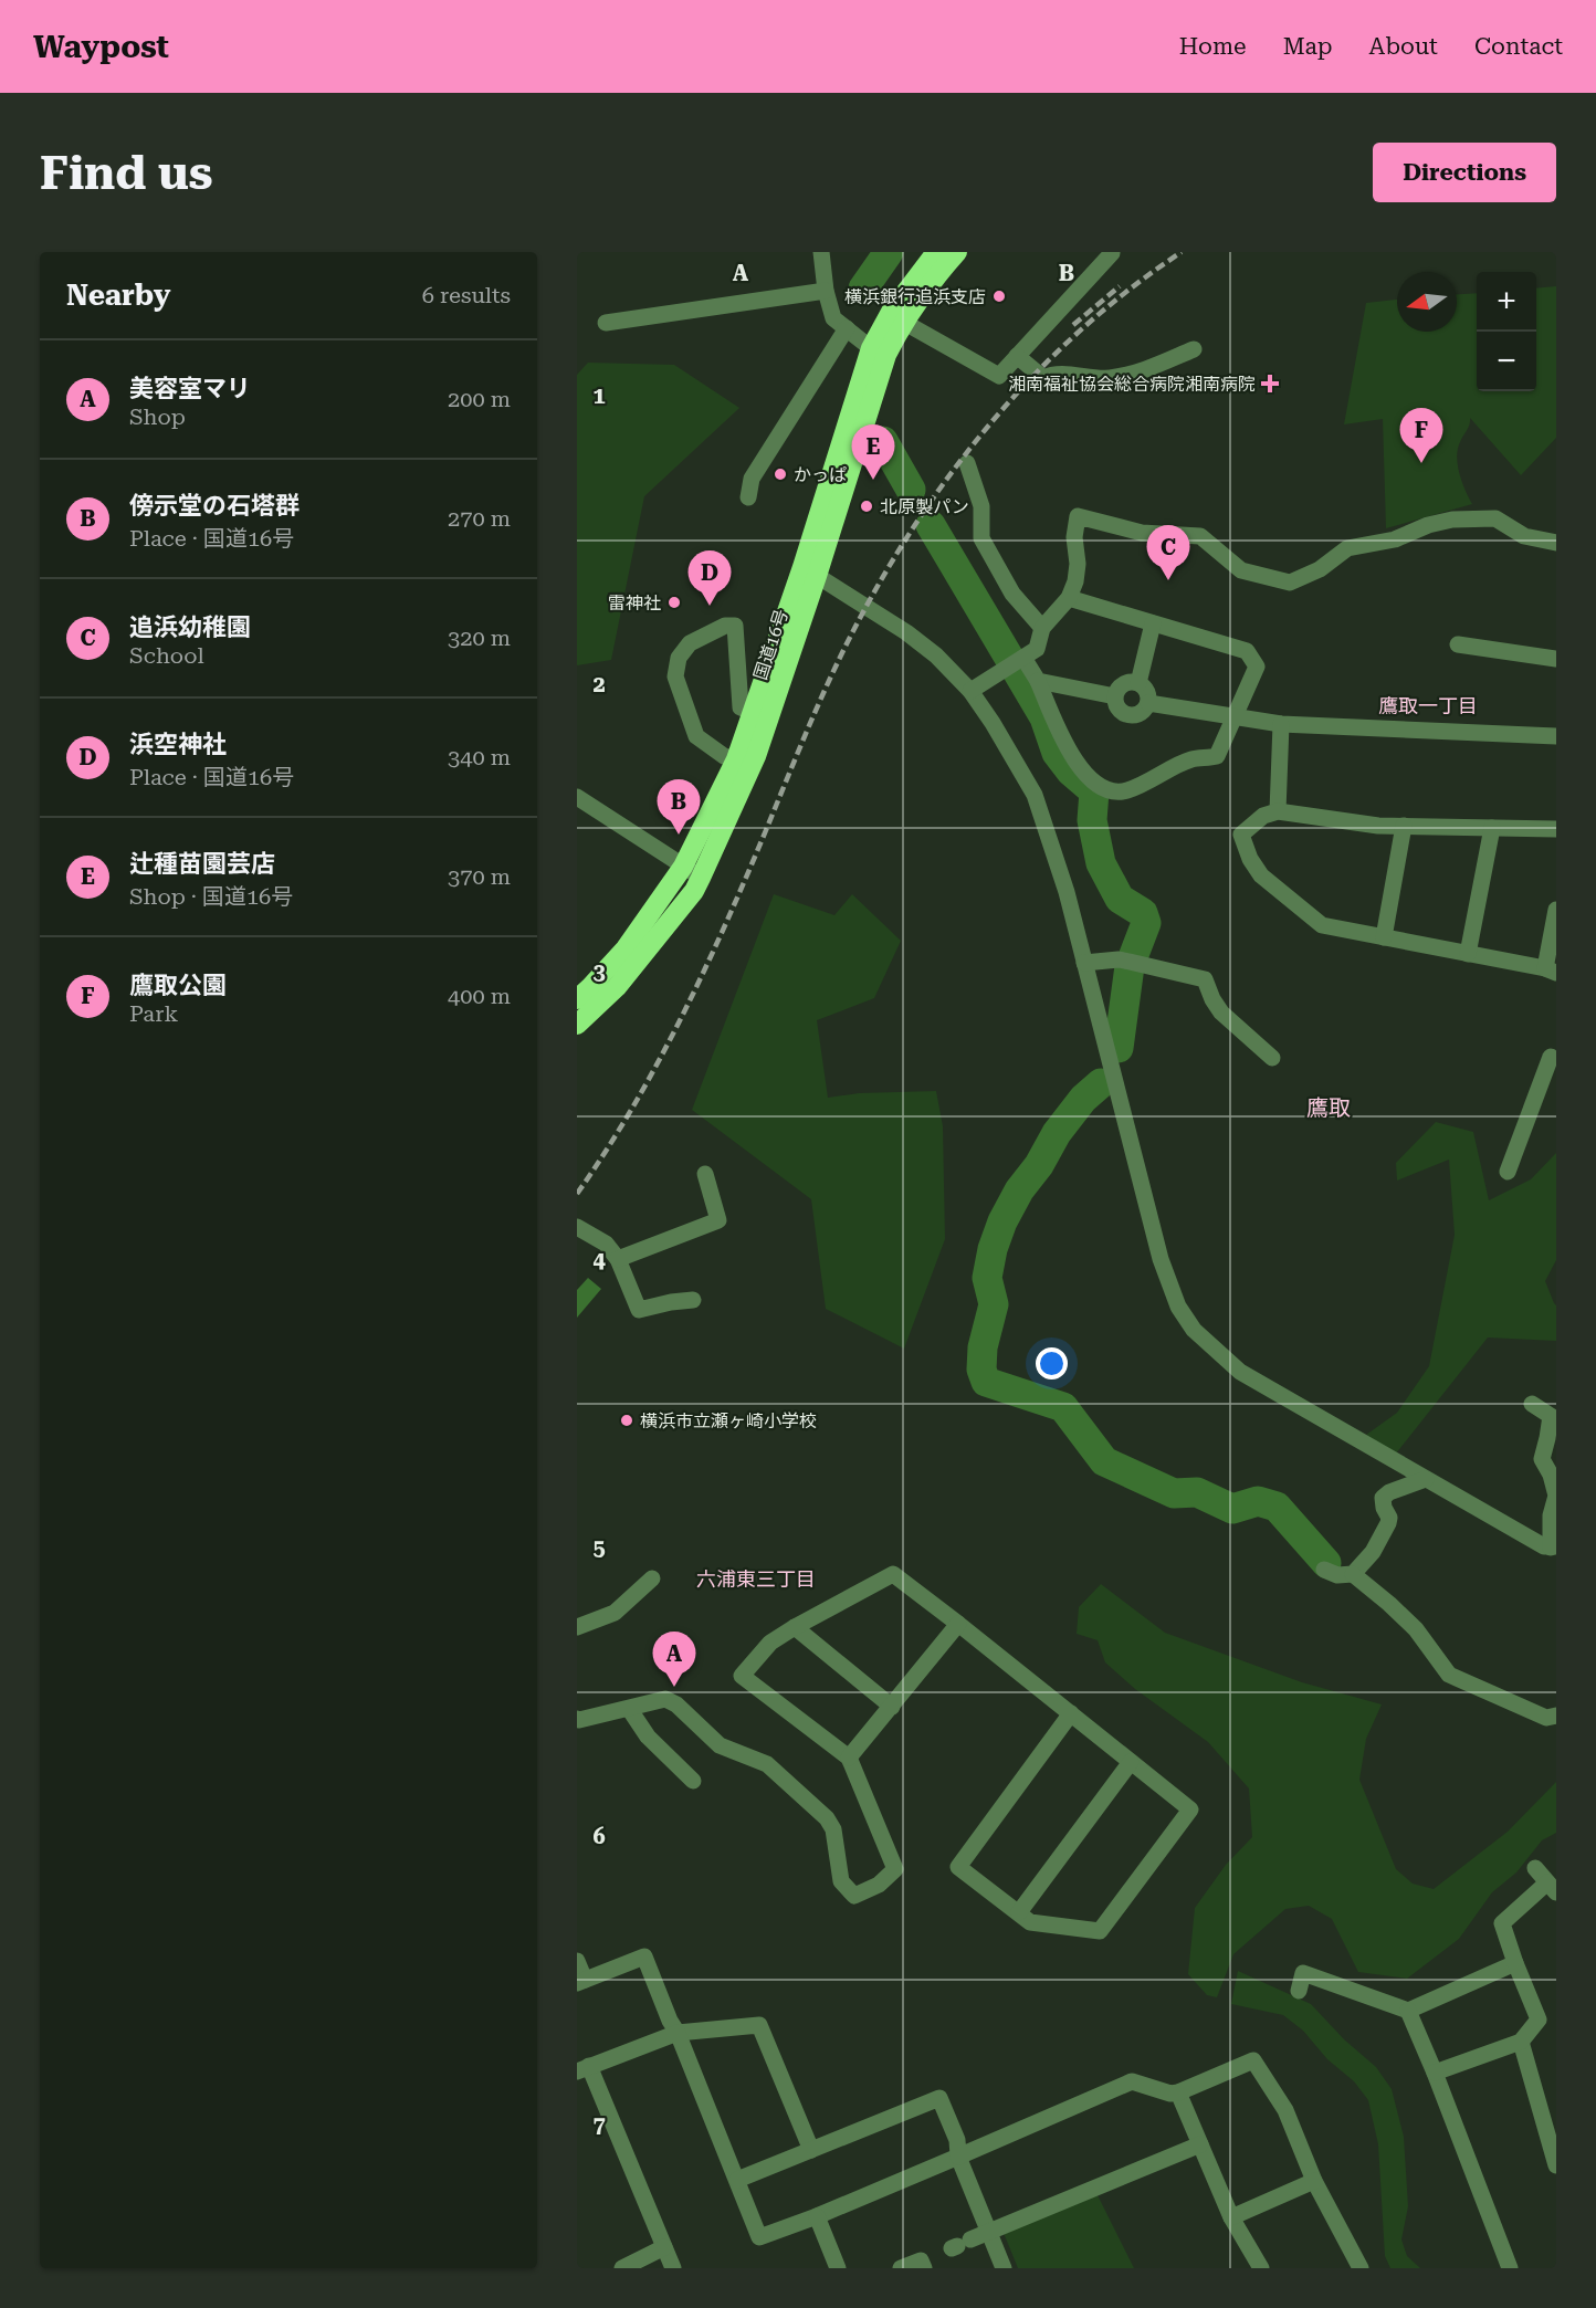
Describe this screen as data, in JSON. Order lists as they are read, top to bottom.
{
  "streets": {
    "highway": ["国道16号"]
  },
  "districts": ["鷹取一丁目", "鷹取", "六浦東三丁目"],
  "places": {
    "other": [
      "横浜銀行追浜支店",
      "かっぱ",
      "北原製パン",
      "雷神社",
      "横浜市立瀬ヶ崎小学校"
    ],
    "health": ["湘南福祉協会総合病院湘南病院"]
  },
  "north": "left",
  "page": {
    "header": "Waypost",
    "nav": [
      "Home",
      "Map",
      "About",
      "Contact"
    ],
    "buttons": "Directions",
    "title": "Find us",
    "heading": ["Nearby", "6 results"],
    "map_buttons": ["+", "−"],
    "list": [
      {
        "mark": "A",
        "name": "美容室マリ",
        "note": "Shop",
        "value": "200 m"
      },
      {
        "mark": "B",
        "name": "傍示堂の石塔群",
        "note": "Place · 国道16号",
        "value": "270 m"
      },
      {
        "mark": "C",
        "name": "追浜幼稚園",
        "note": "School",
        "value": "320 m"
      },
      {
        "mark": "D",
        "name": "浜空神社",
        "note": "Place · 国道16号",
        "value": "340 m"
      },
      {
        "mark": "E",
        "name": "辻種苗園芸店",
        "note": "Shop · 国道16号",
        "value": "370 m"
      },
      {
        "mark": "F",
        "name": "鷹取公園",
        "note": "Park",
        "value": "400 m"
      }
    ],
    "pins": [
      "F",
      "E",
      "C",
      "D",
      "B",
      "A"
    ]
  },
  "grid": {
    "columns": ["A", "B"],
    "rows": [
      "1",
      "2",
      "3",
      "4",
      "5",
      "6",
      "7"
    ]
  }
}
